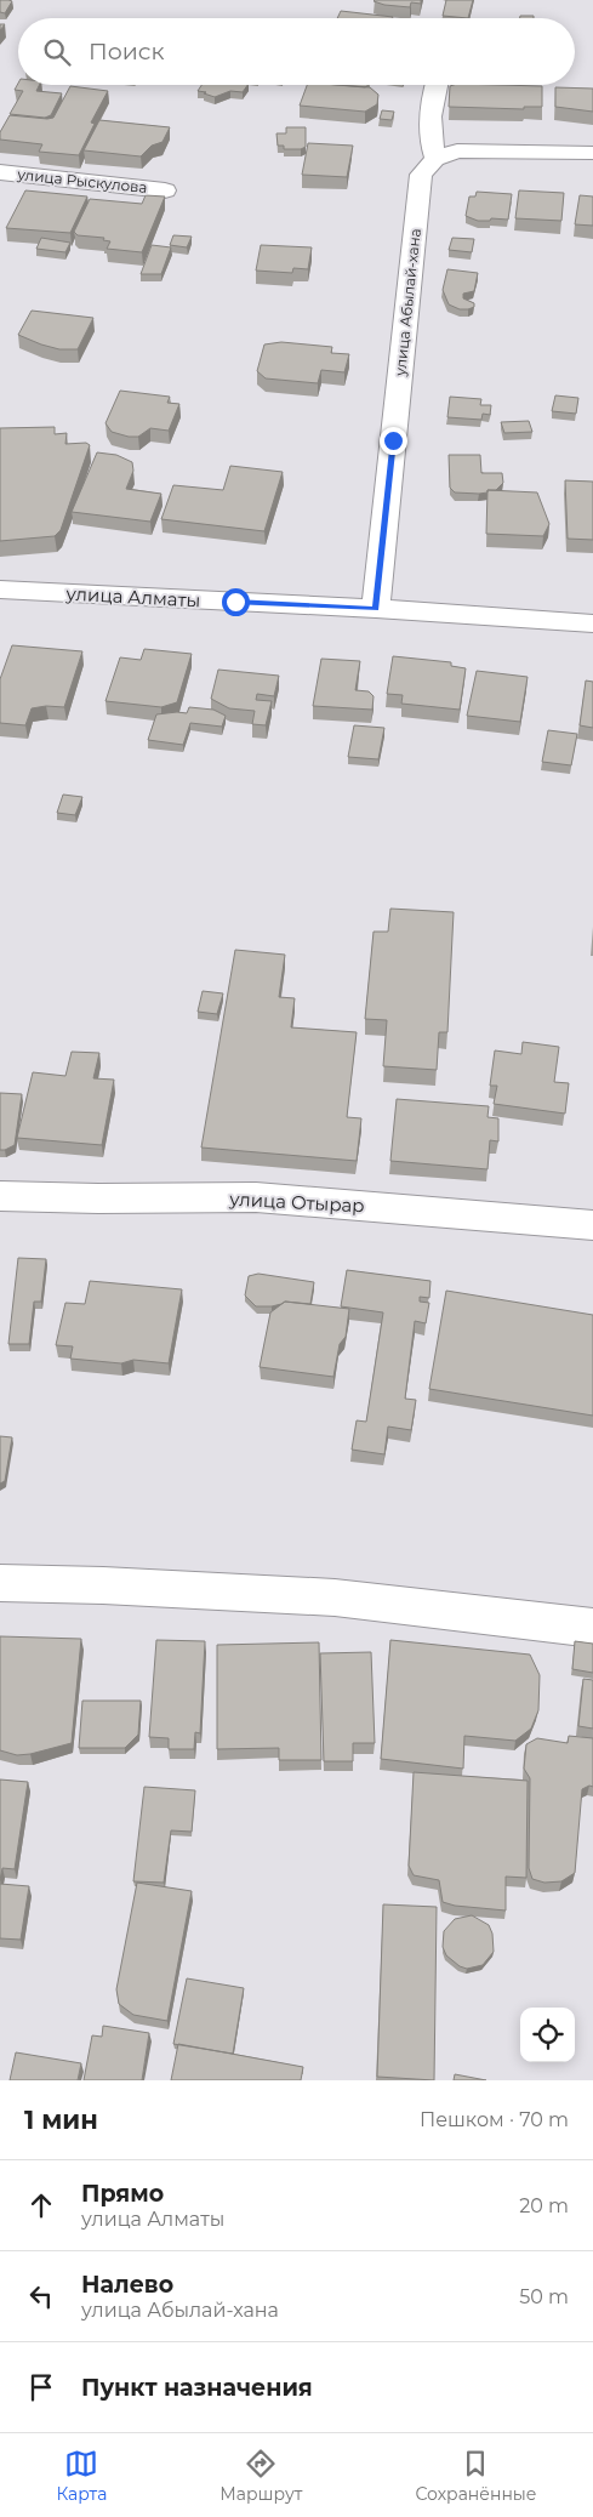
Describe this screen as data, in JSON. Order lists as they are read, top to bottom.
{
  "streets": {
    "street": [
      "улица Рыскулова",
      "улица Абылай-хана",
      "улица Алматы",
      "улица Отырар"
    ]
  },
  "crossings": [
    ["улица Абылай-хана", "улица Алматы"]
  ],
  "page": {
    "search": "Поиск",
    "heading": ["1 мин", "Пешком · 70 m"],
    "list": [
      ["Прямо", "улица Алматы", "20 m"],
      ["Налево", "улица Абылай-хана", "50 m"],
      "Пункт назначения"
    ],
    "nav": ["Карта", "Маршрут", "Сохранённые"]
  }
}
